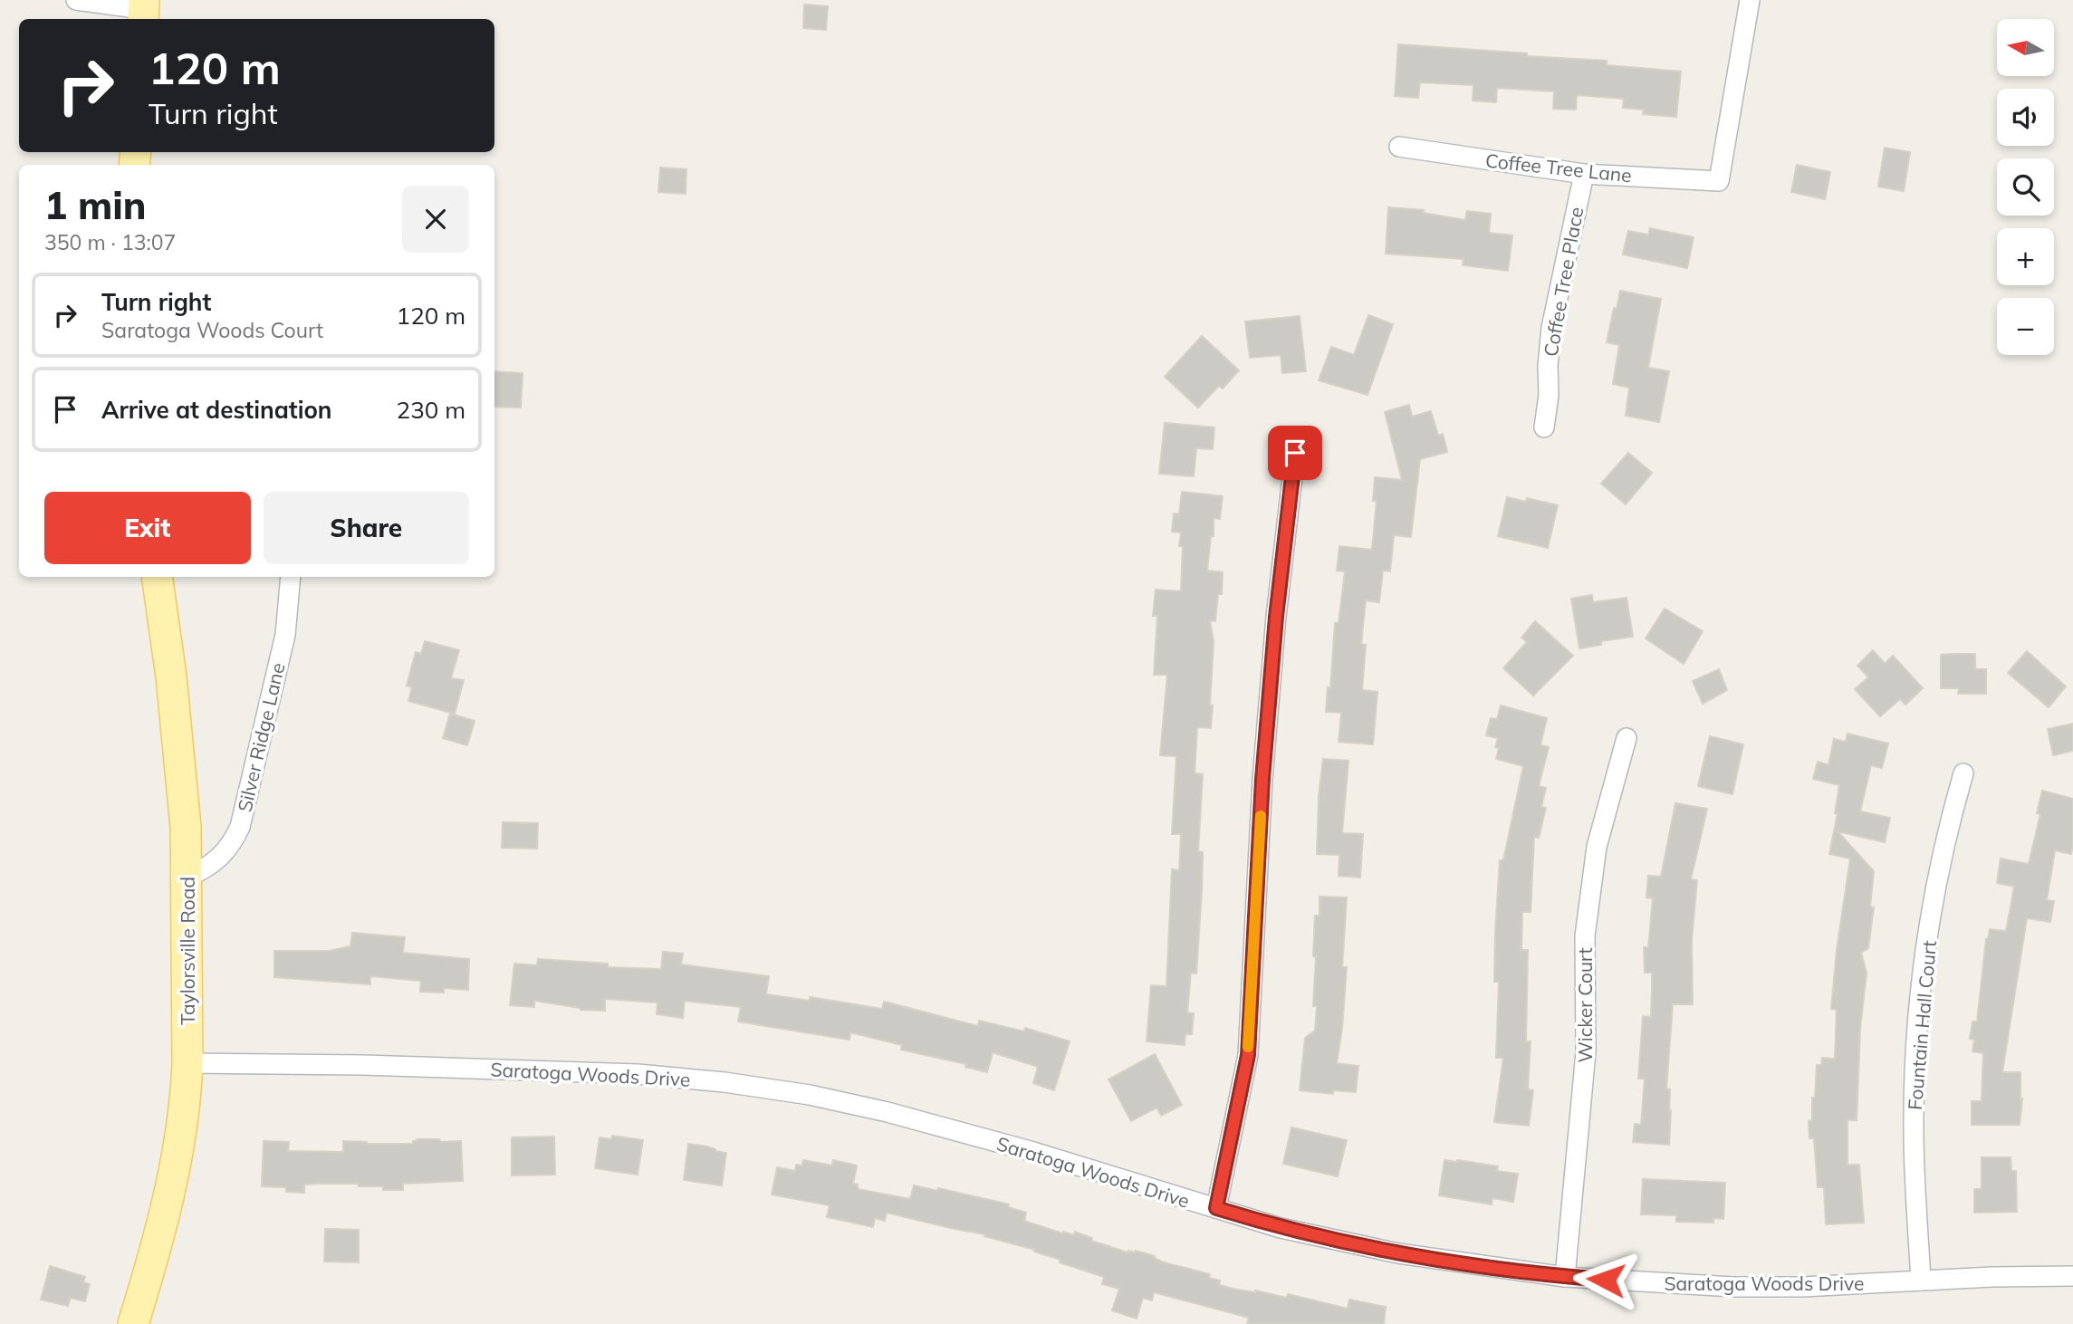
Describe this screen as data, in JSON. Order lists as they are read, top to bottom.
{
  "streets": {
    "main road": ["Taylorsville Road"],
    "street": [
      "Coffee Tree Lane",
      "Coffee Tree Place",
      "Silver Ridge Lane",
      "Wicker Court",
      "Fountain Hall Court",
      "Saratoga Woods Drive"
    ]
  },
  "crossings": [
    ["Coffee Tree Lane", "Coffee Tree Place"],
    ["Silver Ridge Lane", "Taylorsville Road"],
    ["Taylorsville Road", "Saratoga Woods Drive"],
    ["Wicker Court", "Saratoga Woods Drive"],
    ["Fountain Hall Court", "Saratoga Woods Drive"]
  ],
  "north": "left",
  "page": {
    "map_buttons": ["+", "−"],
    "turn": ["120 m", "Turn right"],
    "heading": ["1 min", "350 m · 13:07"],
    "list": [
      {
        "name": "Turn right",
        "note": "Saratoga Woods Court",
        "value": "120 m"
      },
      {
        "name": "Arrive at destination",
        "value": "230 m"
      }
    ],
    "buttons": ["Exit", "Share"]
  }
}
